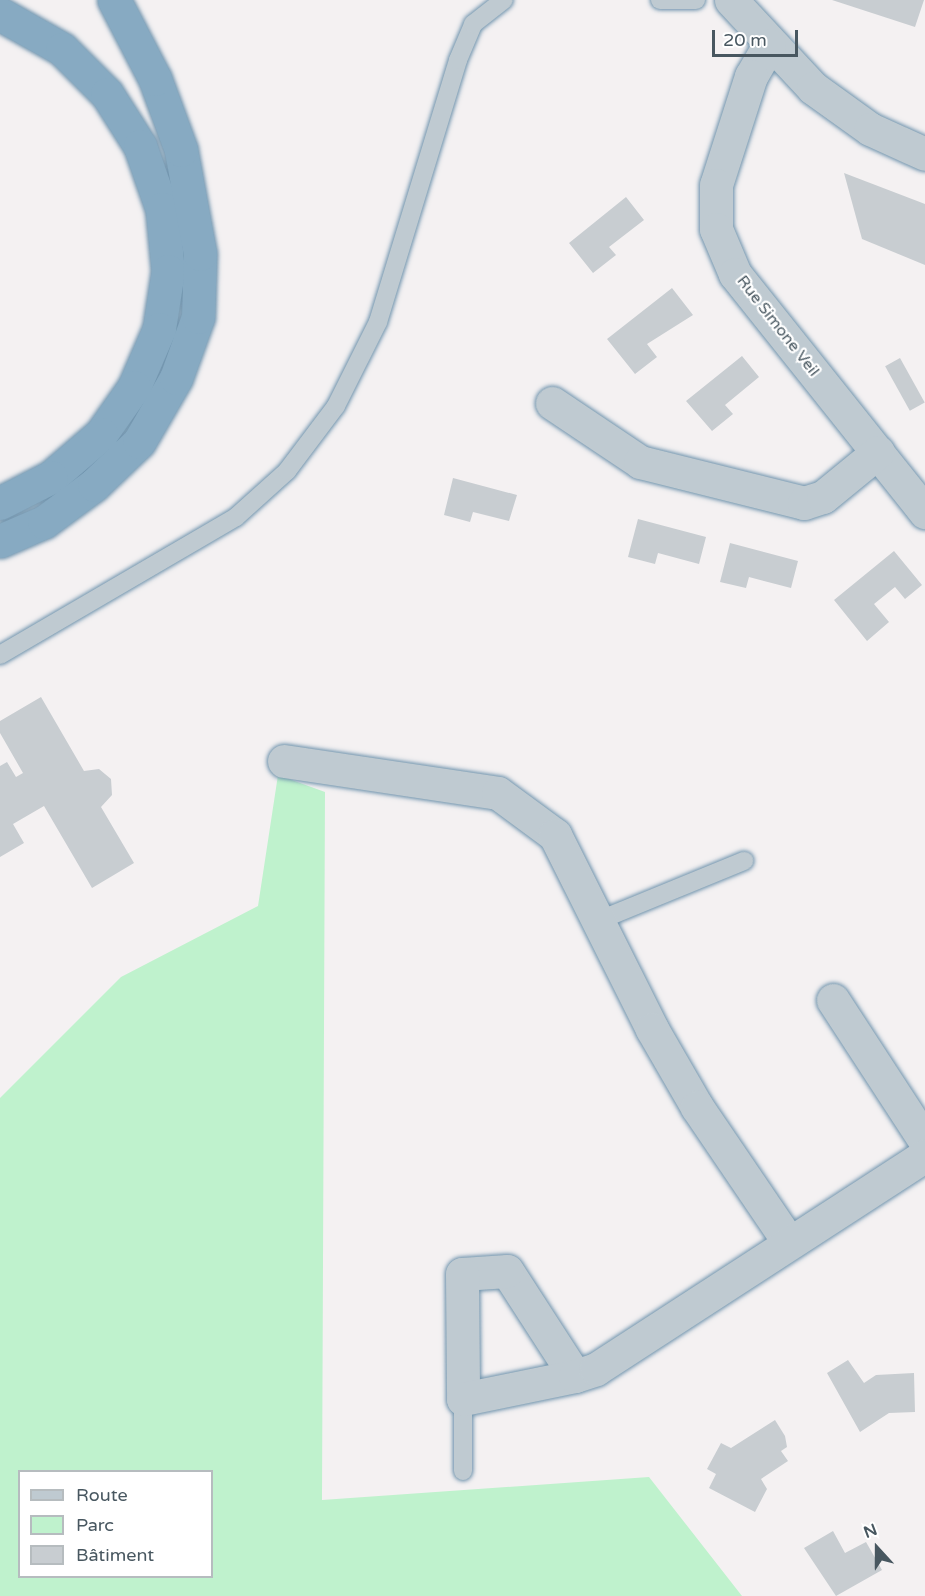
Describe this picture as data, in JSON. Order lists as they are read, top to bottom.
{
  "streets": {
    "street": ["Rue Simone Veil"]
  },
  "legend": ["Route", "Parc", "Bâtiment"],
  "scale_bar": "20 m",
  "north": "top"
}
